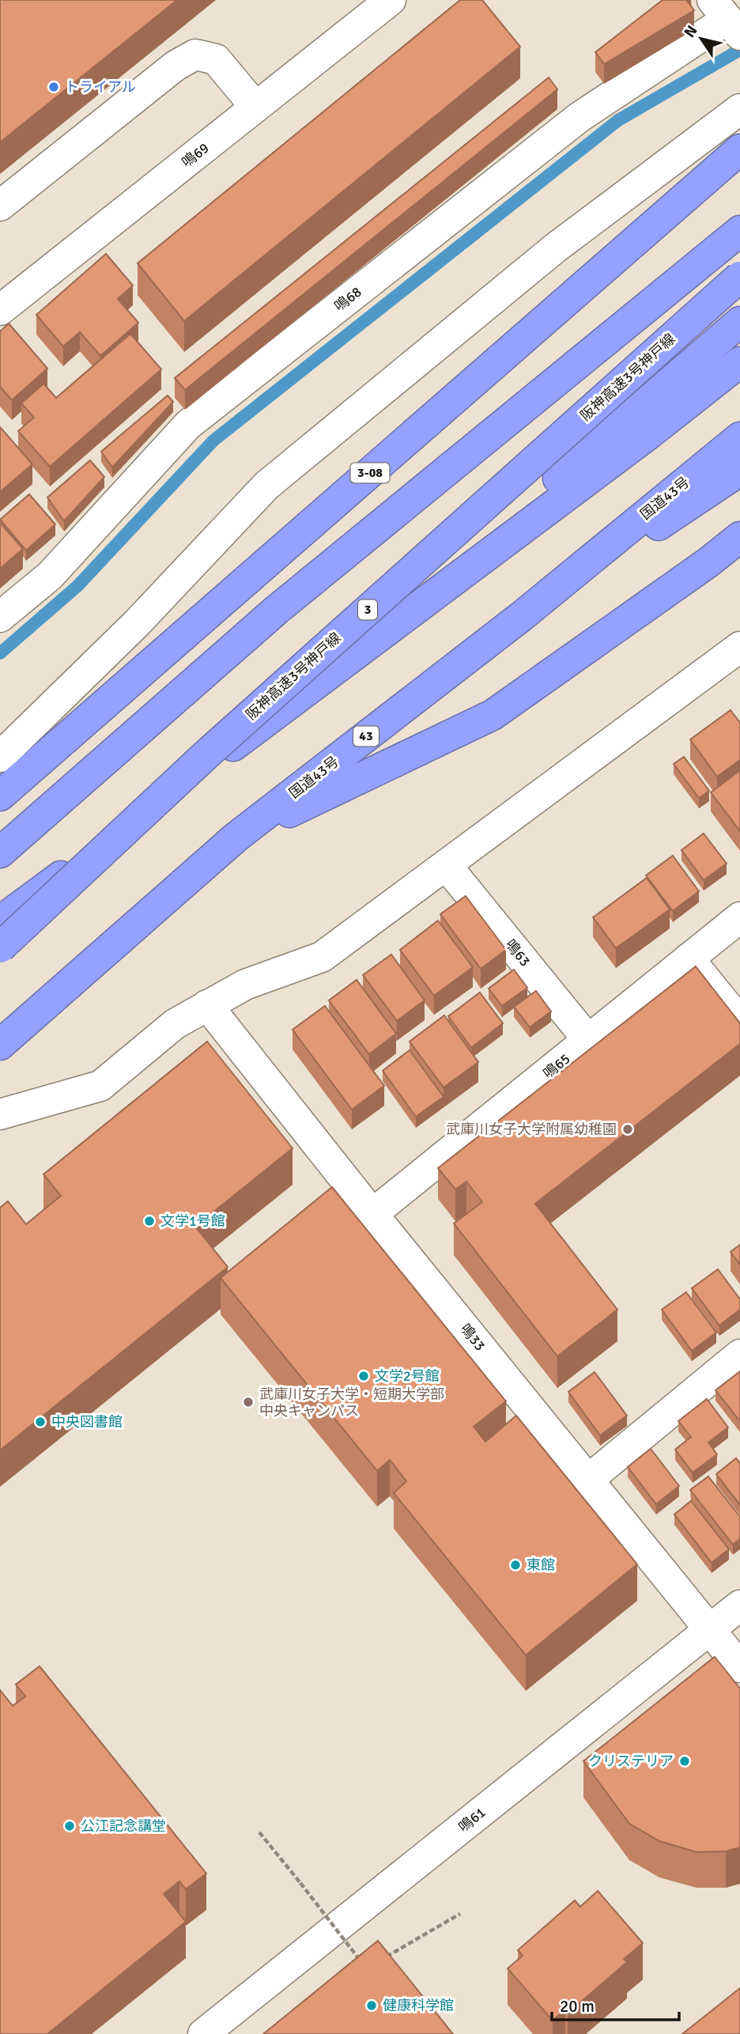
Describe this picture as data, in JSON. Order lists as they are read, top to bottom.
{
  "streets": {
    "highway": [
      "阪神高速3号神戸線",
      "3-08",
      "国道43号",
      "3",
      "43"
    ],
    "street": [
      "鳴69",
      "鳴68",
      "鳴63",
      "鳴65",
      "鳴33",
      "鳴61"
    ]
  },
  "crossings": [
    ["鳴63", "鳴65"],
    ["鳴65", "鳴33"],
    ["鳴33", "鳴61"]
  ],
  "places": [
    "トライアル",
    "武庫川女子大学附属幼稚園",
    "文学1号館",
    "文学2号館",
    "武庫川女子大学・短期大学部 中央キャンパス",
    "中央図書館",
    "東館",
    "クリステリア",
    "公江記念講堂",
    "健康科学館"
  ],
  "scale_bar": "20 m",
  "north": "top left"
}
